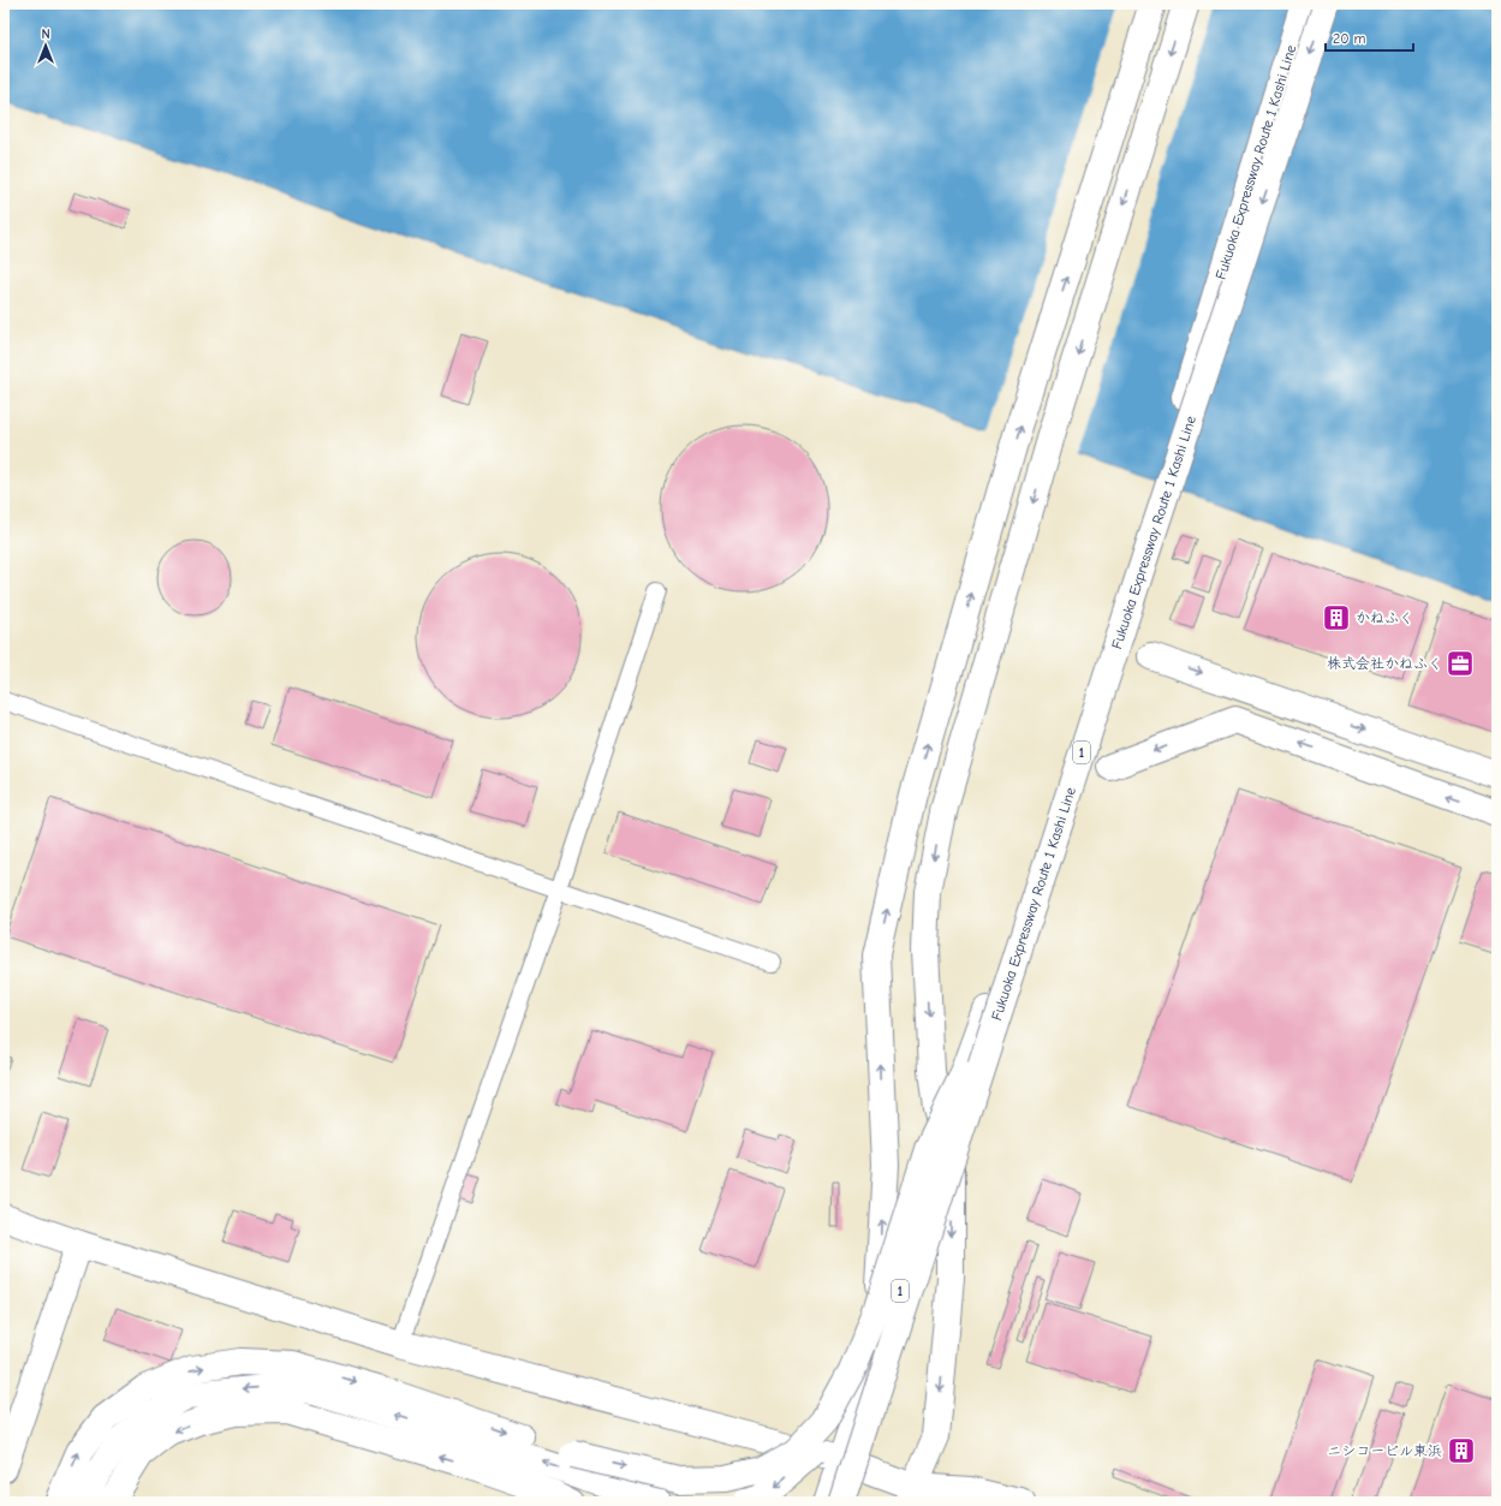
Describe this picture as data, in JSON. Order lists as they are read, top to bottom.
{
  "streets": {
    "main road": ["Fukuoka Expressway Route 1 Kashi Line", "1"]
  },
  "places": {
    "building": ["かねふく", "ニシコービル東浜"],
    "office": ["株式会社かねふく"]
  },
  "scale_bar": "20 m",
  "north": "top"
}
